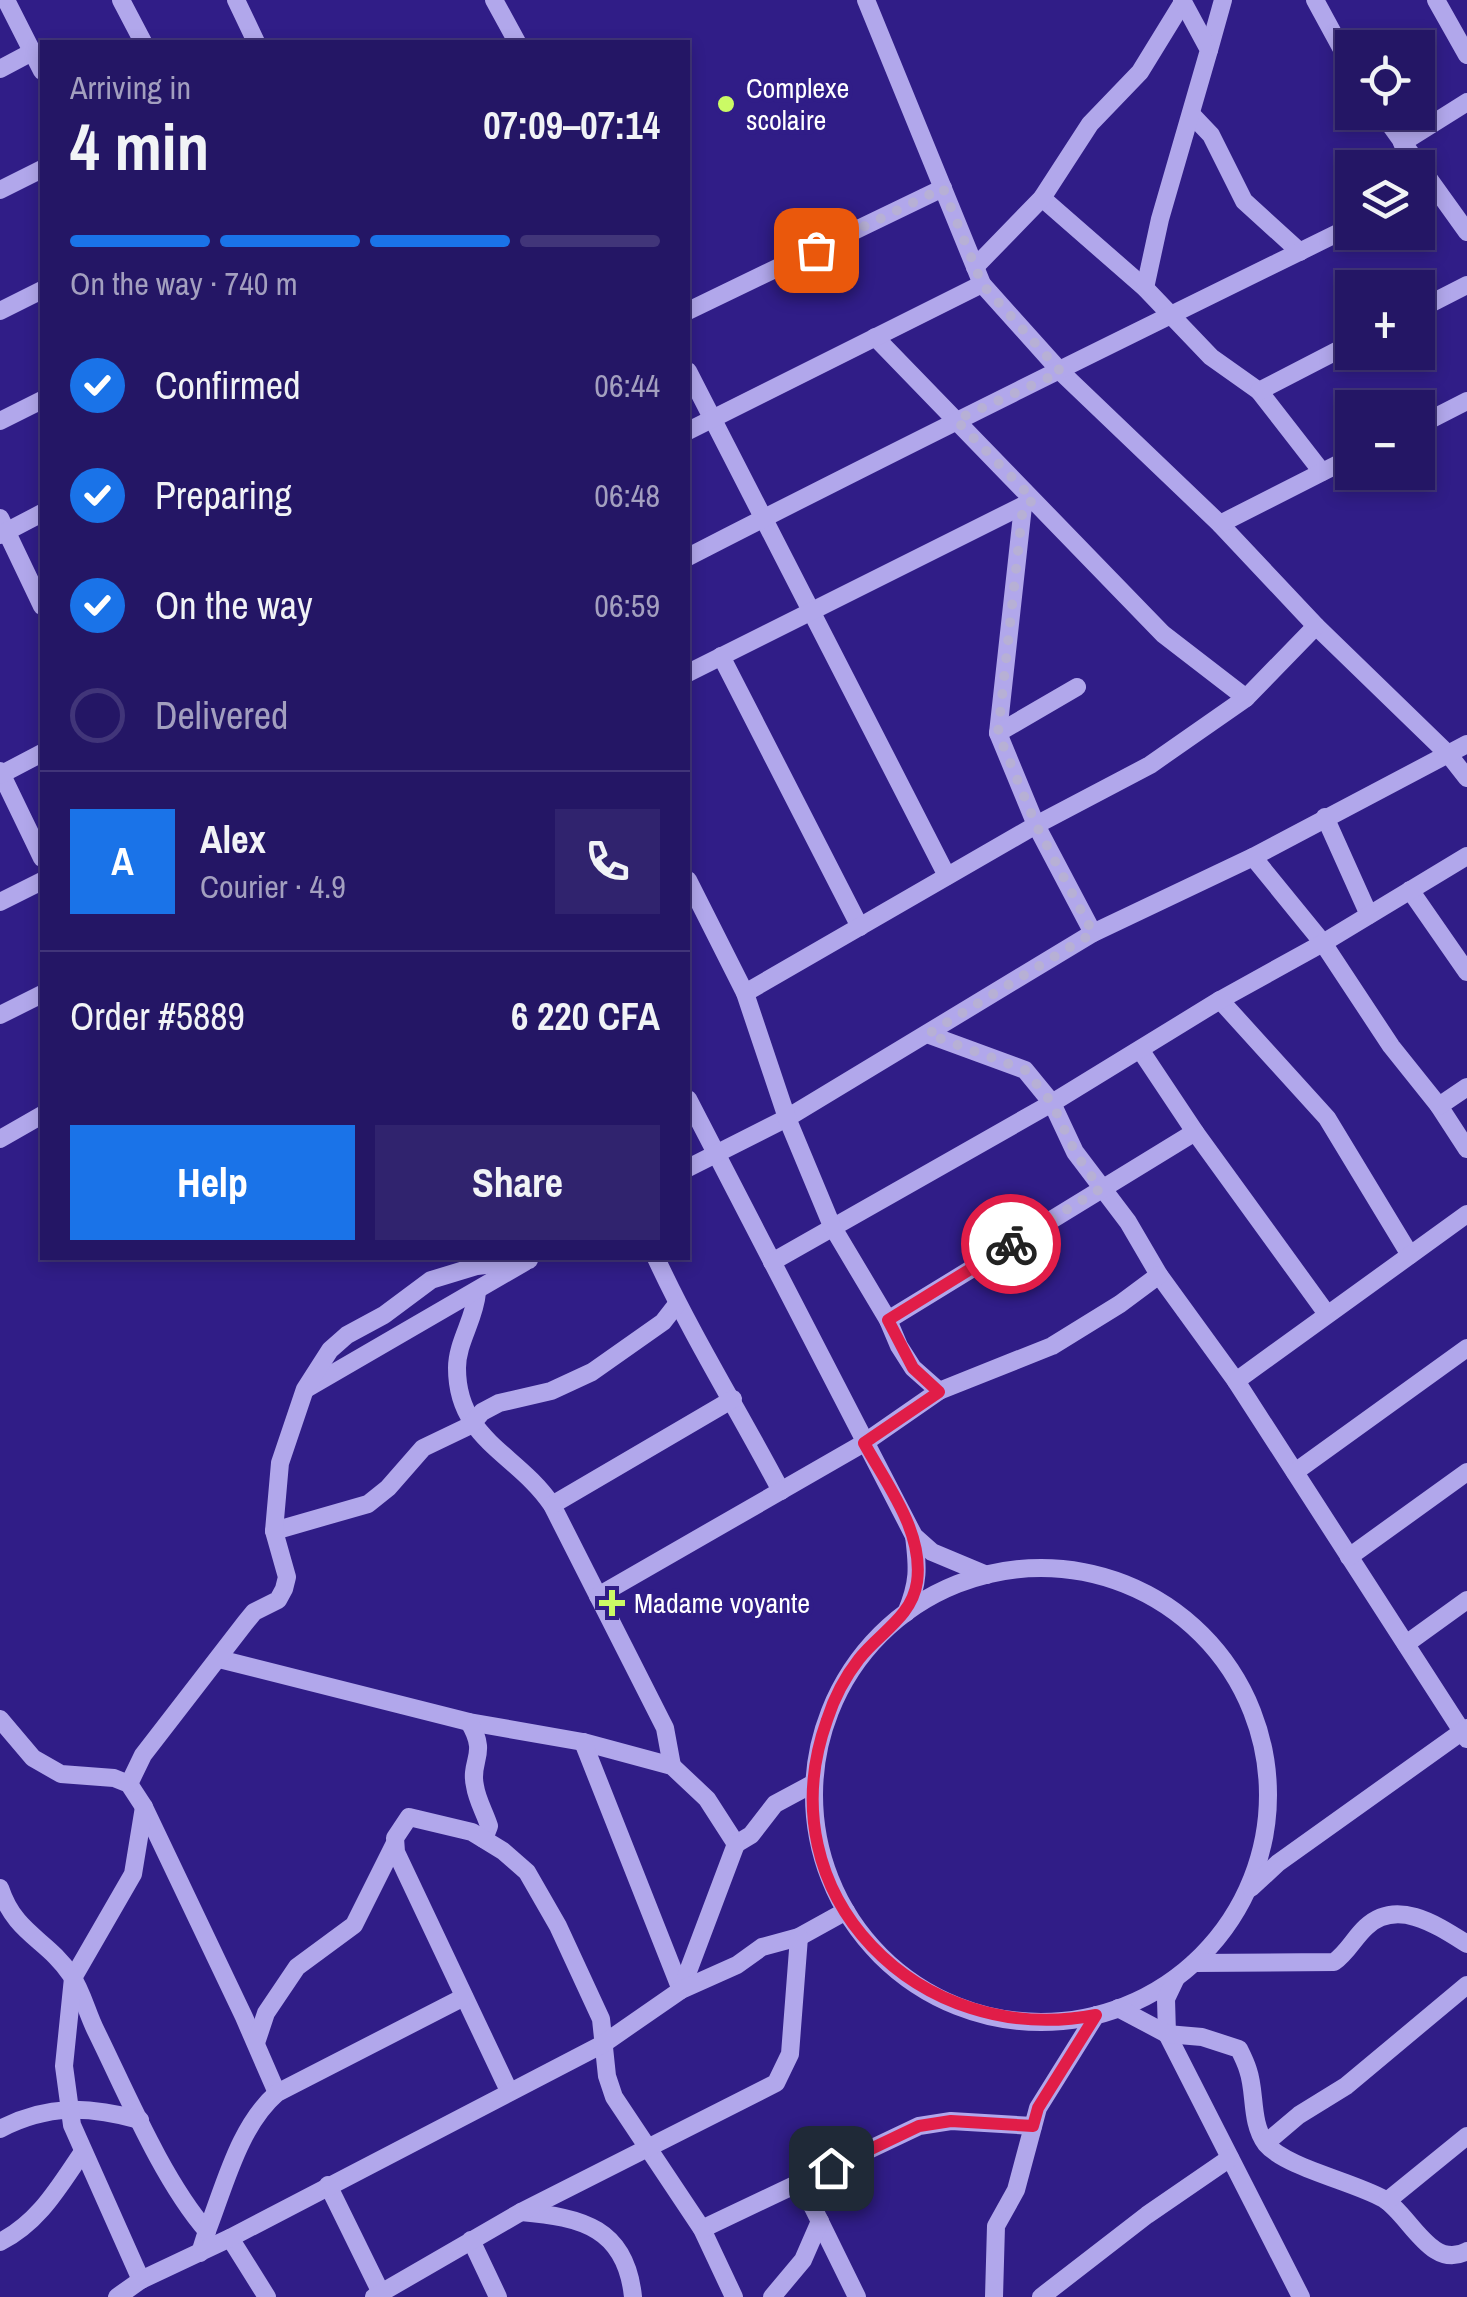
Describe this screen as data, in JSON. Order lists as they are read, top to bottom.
{
  "places": {
    "other": ["Complexe scolaire"],
    "health": ["Madame voyante"]
  },
  "page": {
    "map_buttons": ["+", "−"],
    "heading": ["4 min", "Arriving in", "07:09–07:14"],
    "panel": [
      "Alex",
      "Courier · 4.9",
      "Order #5889",
      "6 220 CFA"
    ],
    "bar": "On the way · 740 m",
    "list": [
      ["Confirmed", "06:44"],
      ["Preparing", "06:48"],
      ["On the way", "06:59"],
      "Delivered"
    ],
    "round": "A",
    "buttons": ["Help", "Share"]
  }
}
